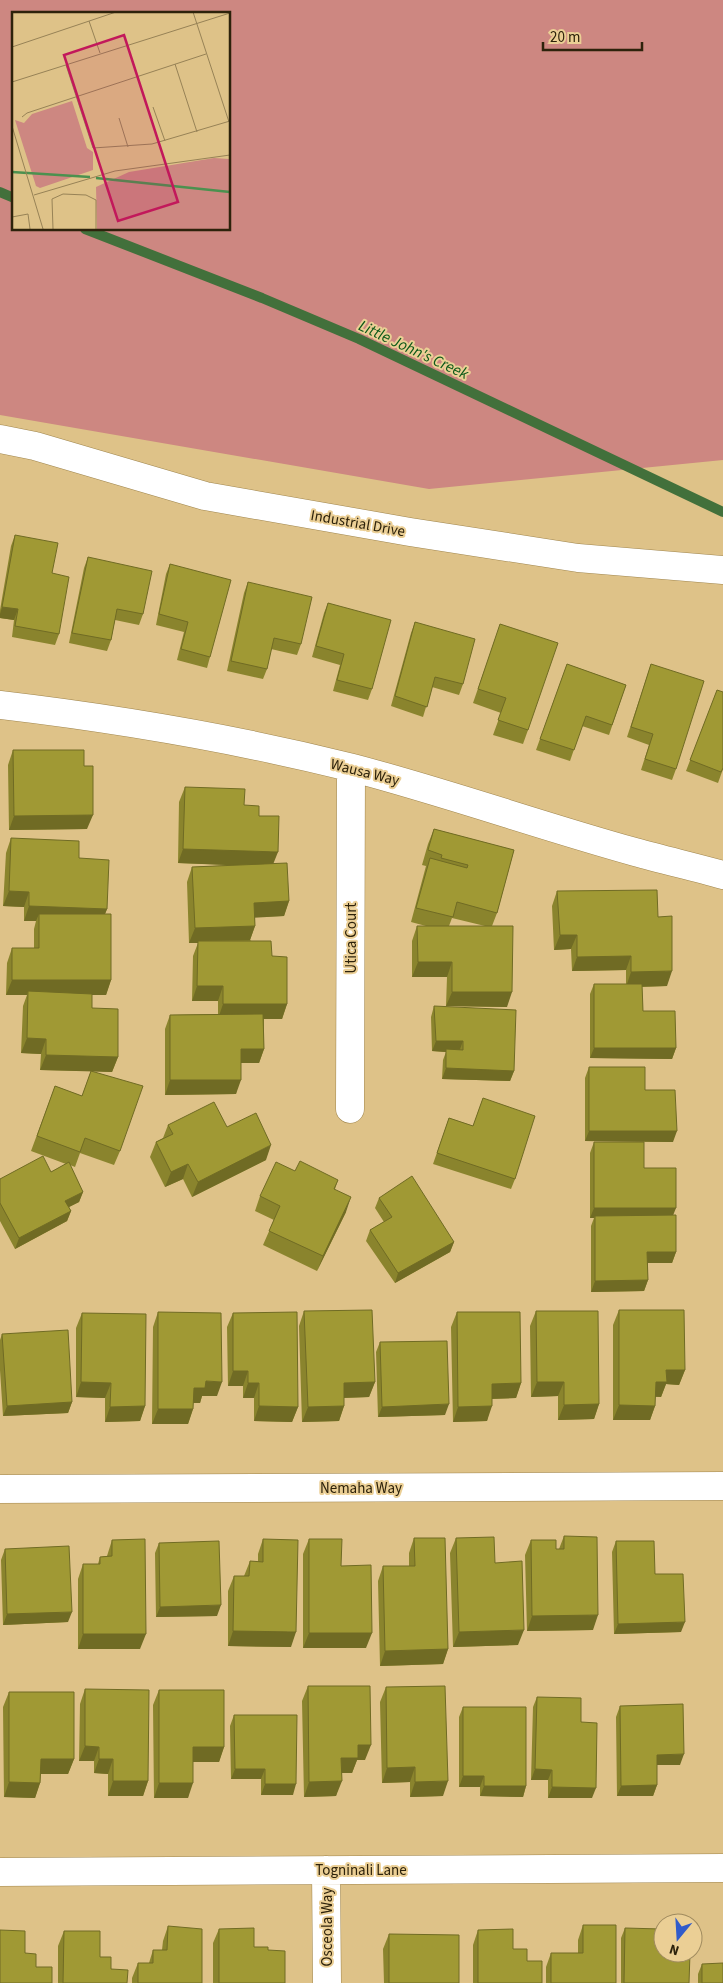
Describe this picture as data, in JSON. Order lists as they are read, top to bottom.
{
  "streets": {
    "street": [
      "Industrial Drive",
      "Wausa Way",
      "Utica Court",
      "Nemaha Way",
      "Togninali Lane",
      "Osceola Way"
    ]
  },
  "crossings": [
    ["Wausa Way", "Utica Court"],
    ["Togninali Lane", "Osceola Way"]
  ],
  "water": ["Little John's Creek"],
  "scale_bar": "20 m",
  "north": "bottom"
}
